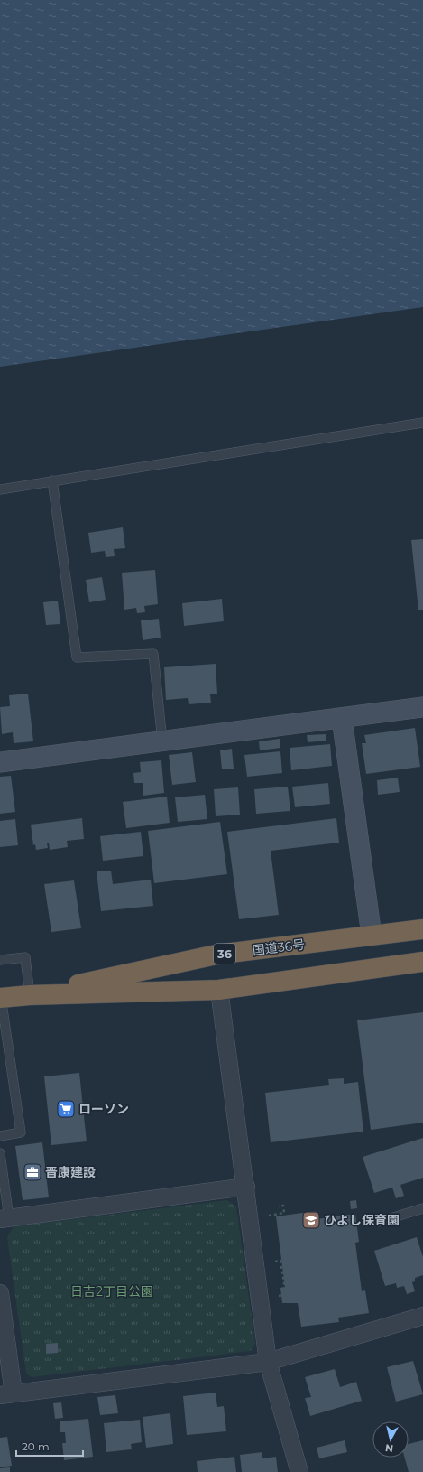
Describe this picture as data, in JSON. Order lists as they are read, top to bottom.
{
  "streets": {
    "highway": ["国道36号", "36"]
  },
  "parks": ["日吉2丁目公園"],
  "places": {
    "supermarket": ["ローソン"],
    "office": ["晋康建設"],
    "school or university": ["ひよし保育園"]
  },
  "scale_bar": "20 m",
  "north": "bottom"
}
